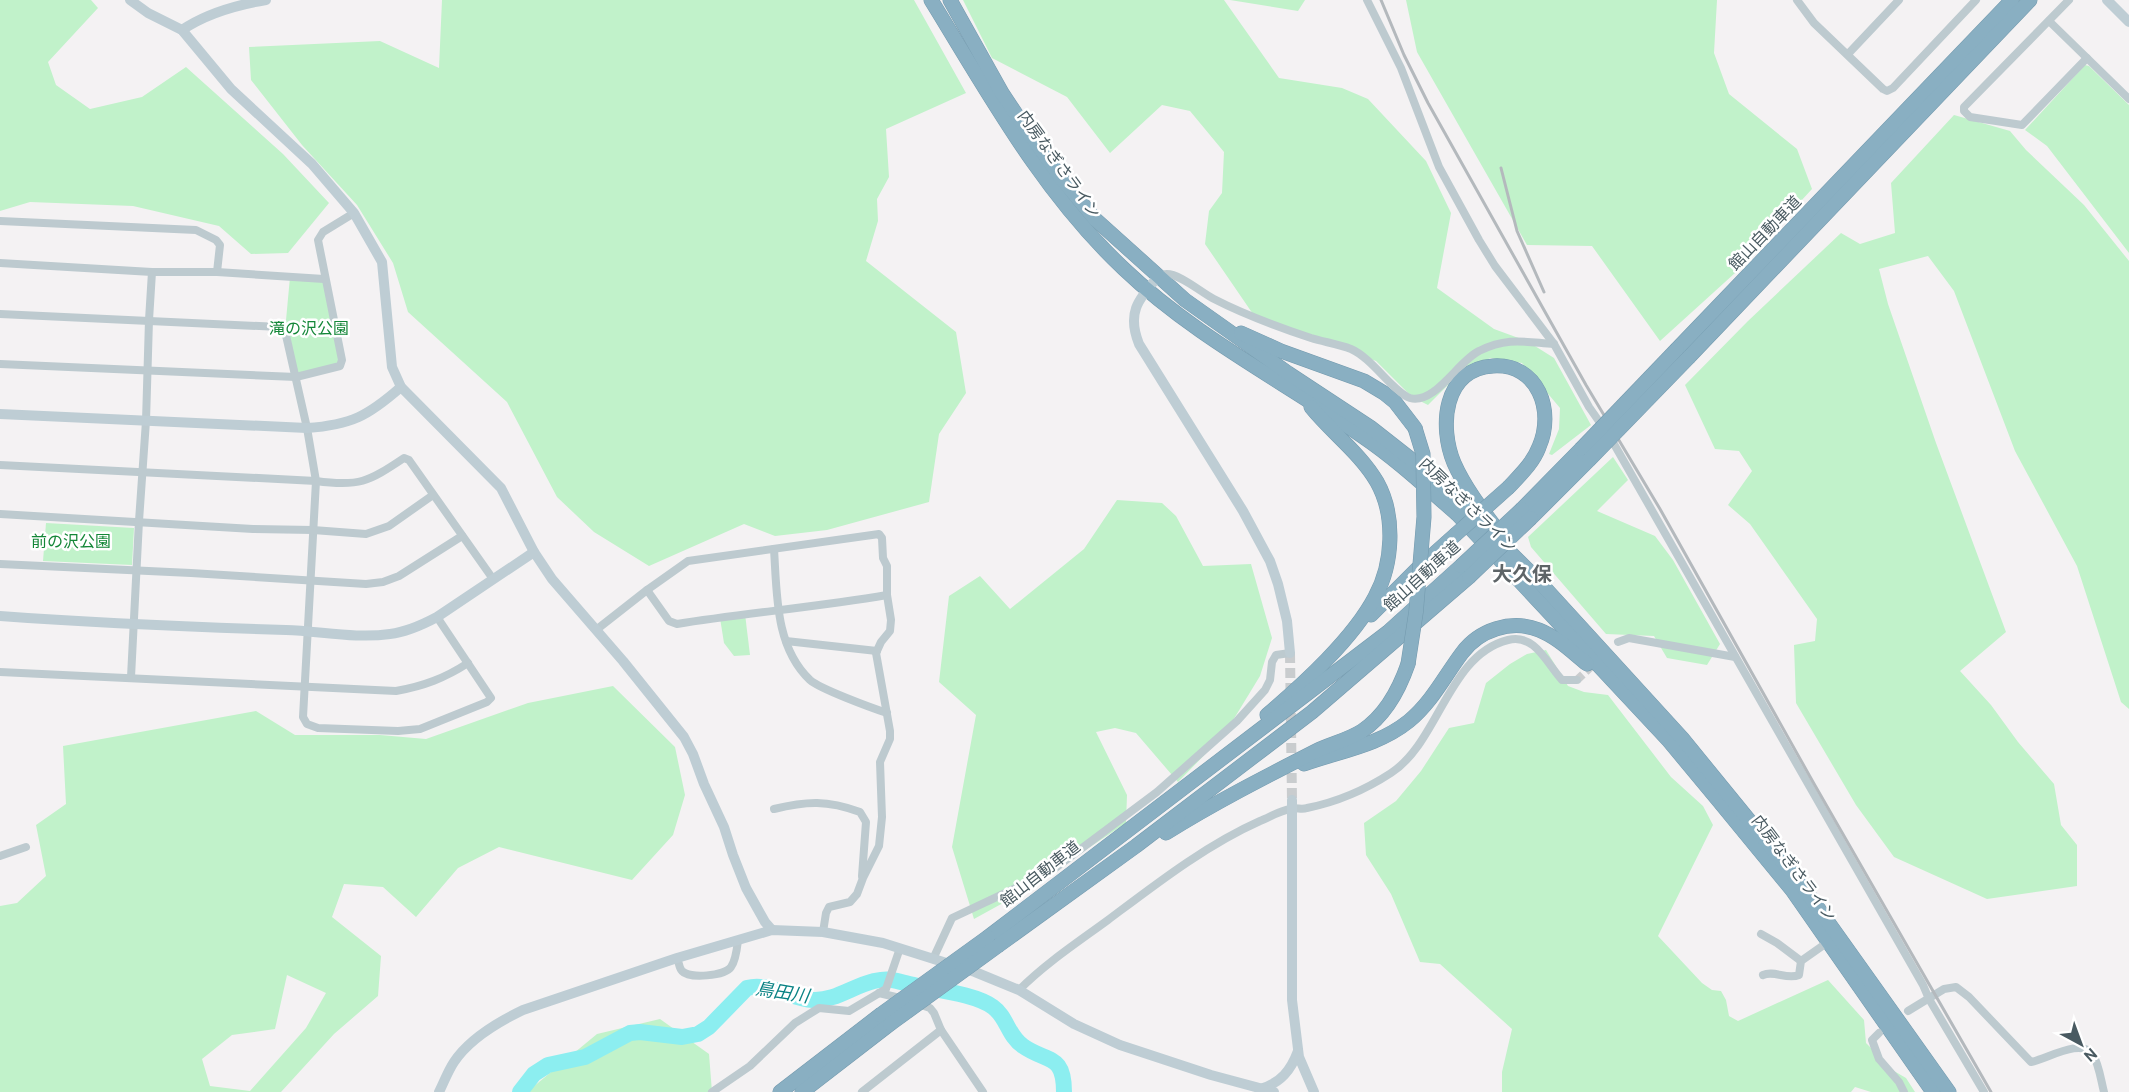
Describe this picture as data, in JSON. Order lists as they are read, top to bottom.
{
  "streets": {
    "highway": ["内房なぎさライン", "館山自動車道"]
  },
  "districts": ["大久保"],
  "water": ["鳥田川"],
  "parks": ["滝の沢公園", "前の沢公園"],
  "north": "bottom right"
}
